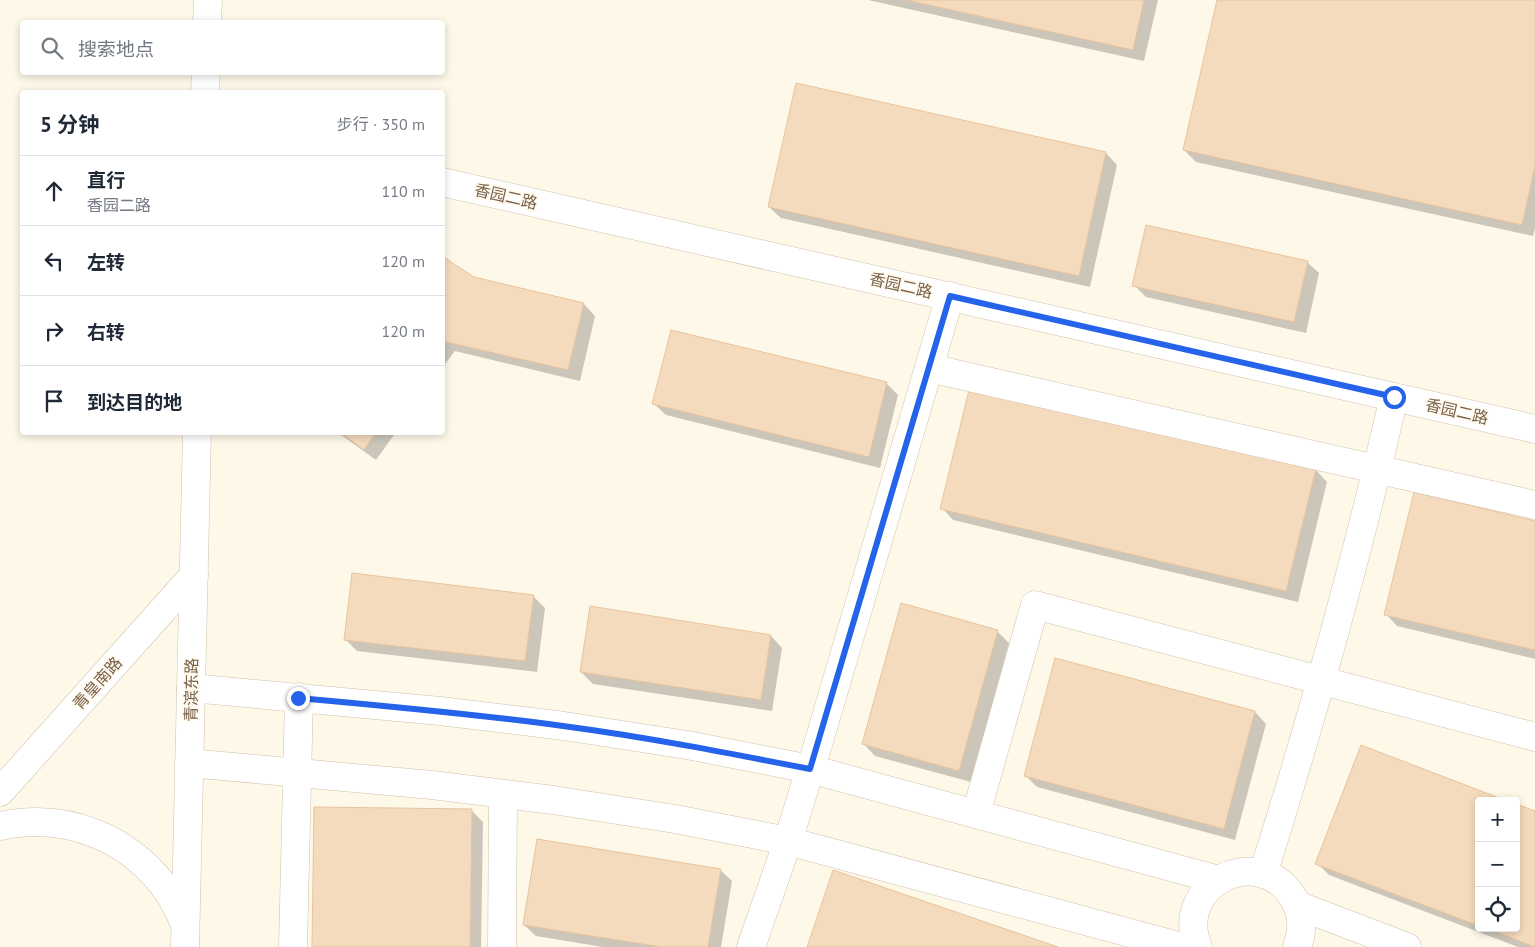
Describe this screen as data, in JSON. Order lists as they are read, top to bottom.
{
  "streets": {
    "street": ["香园二路", "青皇南路", "青滨东路"]
  },
  "crossings": [
    ["青皇南路", "青滨东路"]
  ],
  "page": {
    "search": "搜索地点",
    "heading": ["5 分钟", "步行 · 350 m"],
    "list": [
      ["直行", "香园二路", "110 m"],
      ["左转", "120 m"],
      ["右转", "120 m"],
      "到达目的地"
    ],
    "map_buttons": ["+", "−"]
  }
}
